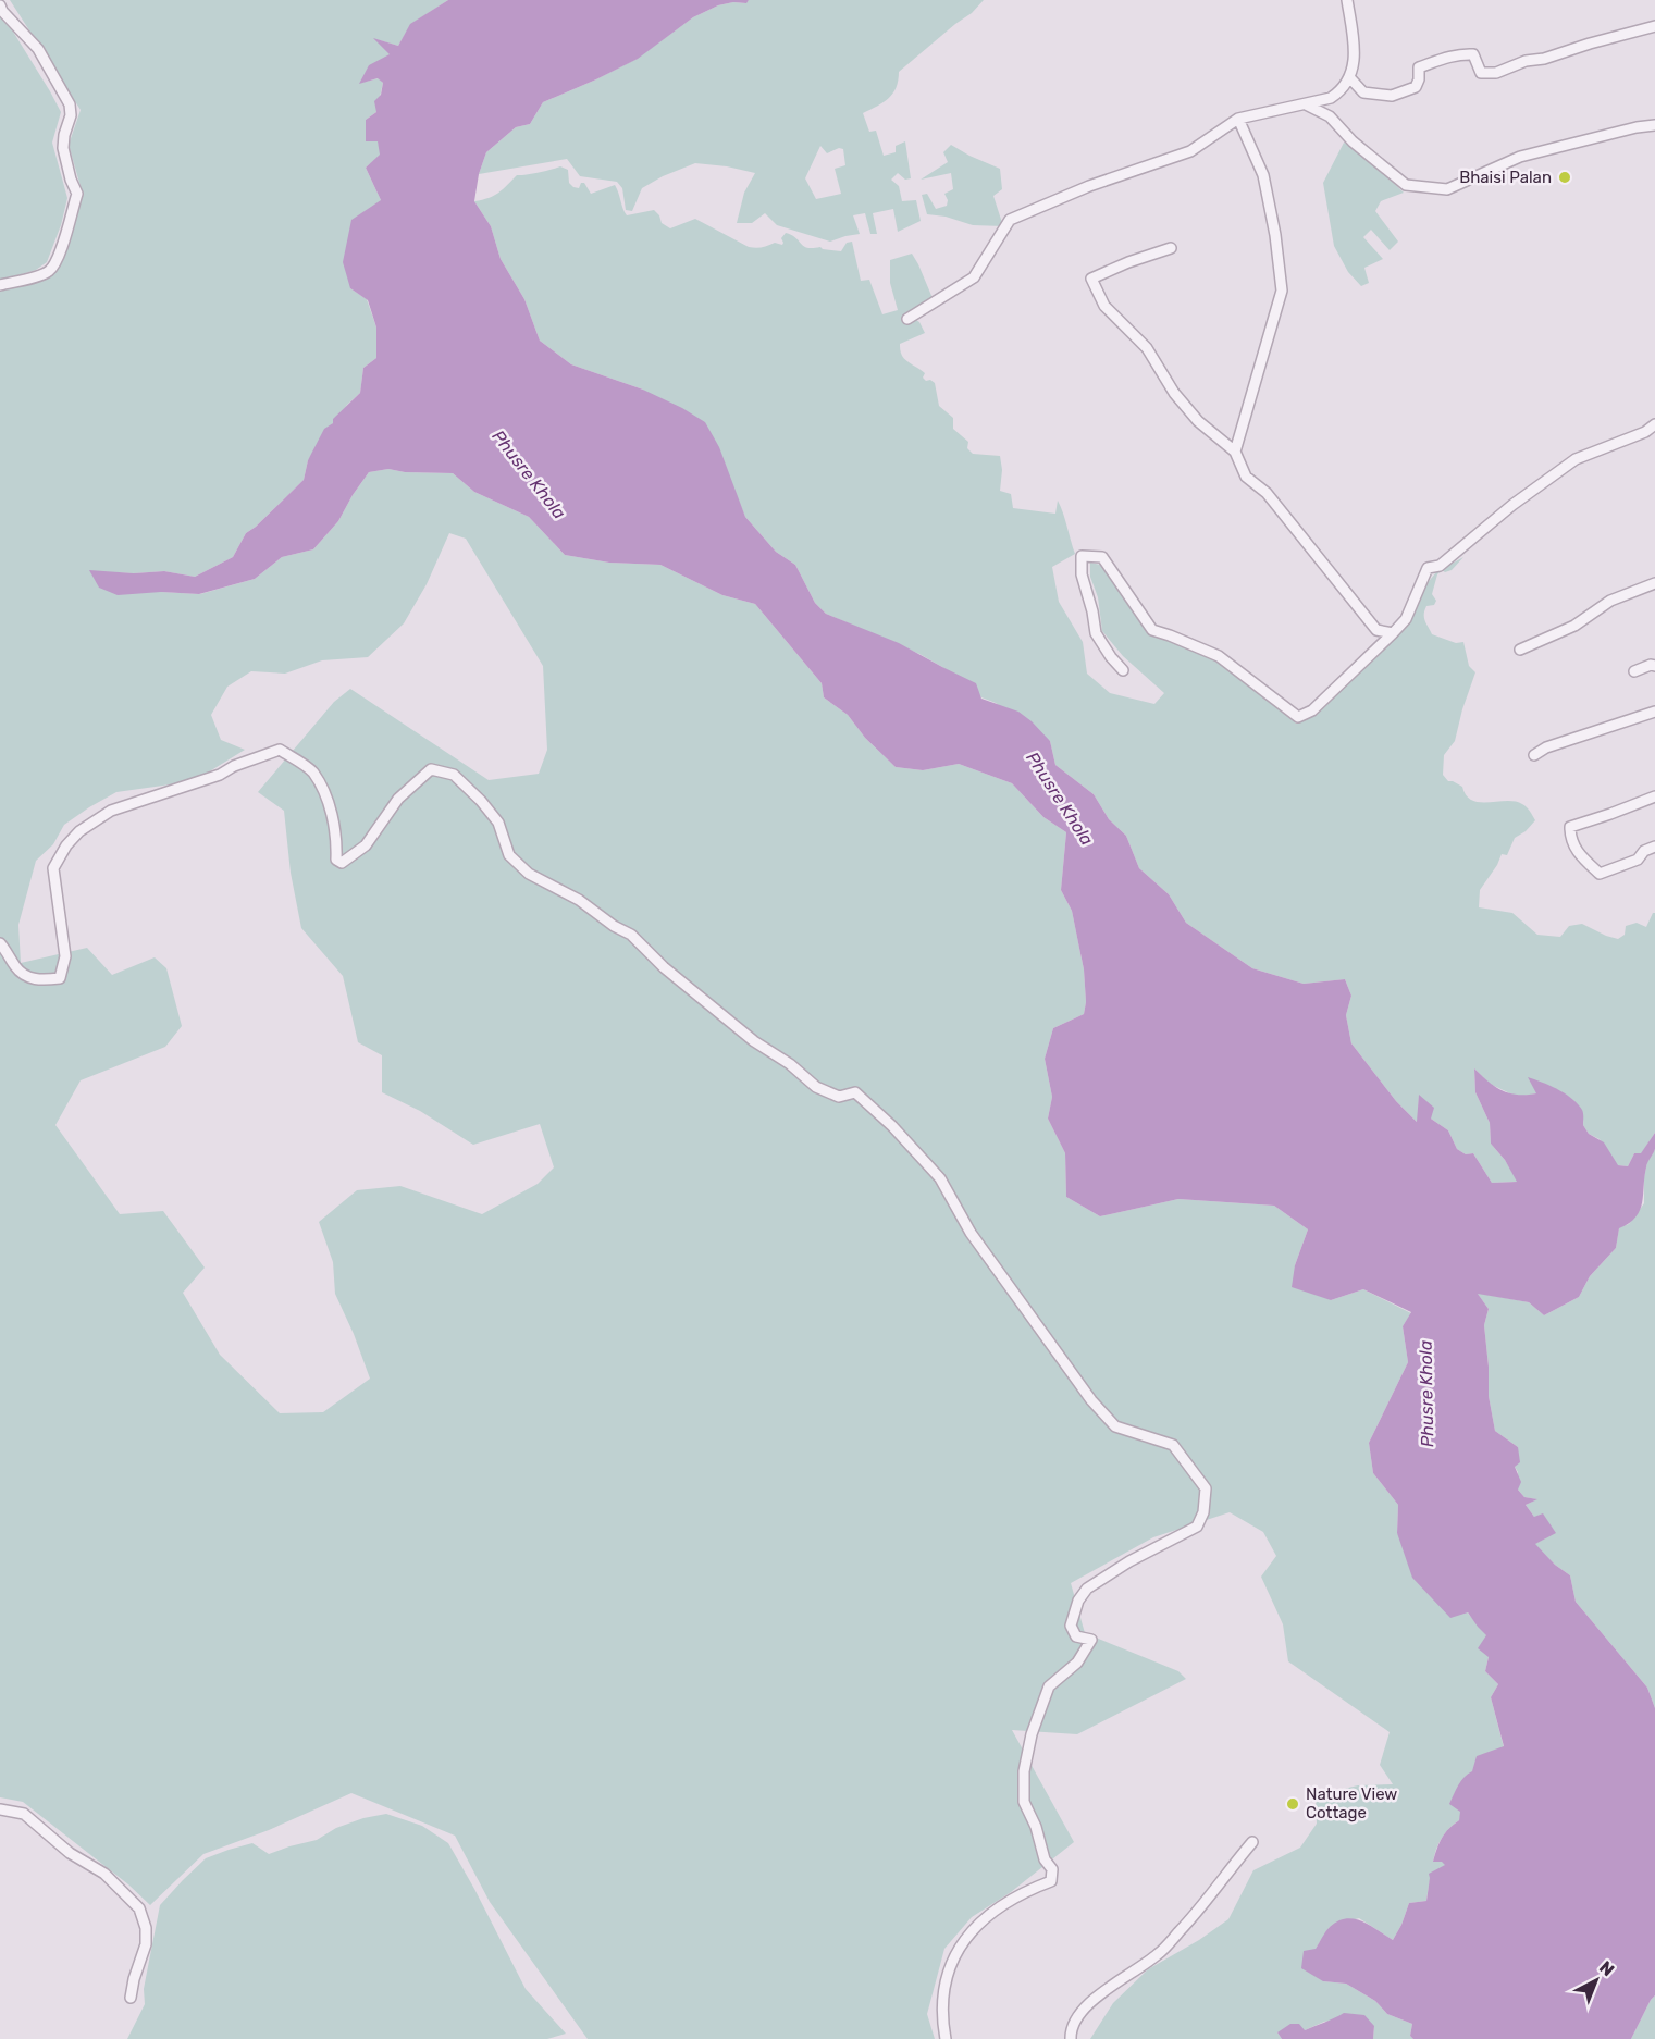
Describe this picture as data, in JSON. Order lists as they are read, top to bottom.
{
  "water": ["Phusre Khola"],
  "places": ["Bhaisi Palan", "Nature View Cottage"],
  "north": "top right"
}
